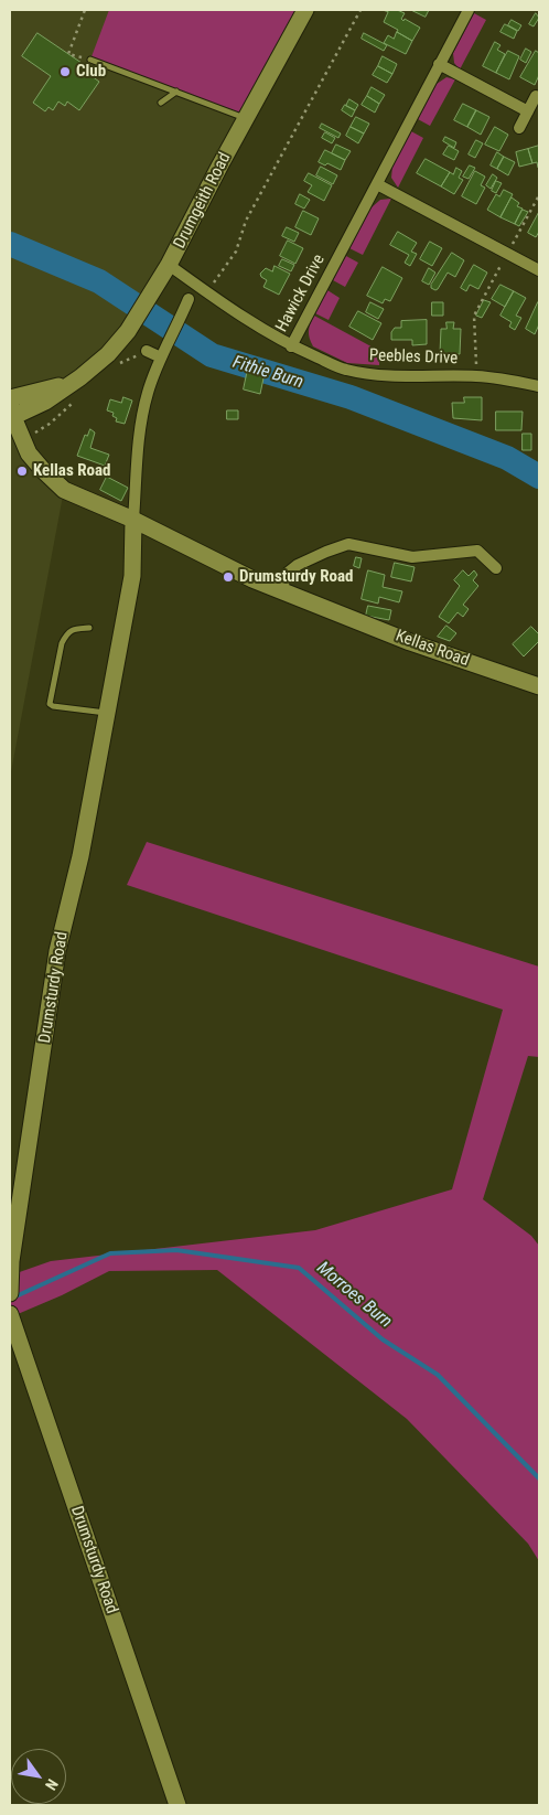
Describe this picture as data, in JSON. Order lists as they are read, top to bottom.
{
  "streets": {
    "main road": ["Drumgeith Road", "Kellas Road", "Drumsturdy Road"],
    "street": ["Hawick Drive", "Peebles Drive"]
  },
  "crossings": [
    ["Drumgeith Road", "Hawick Drive"],
    ["Hawick Drive", "Peebles Drive"],
    ["Kellas Road", "Drumsturdy Road"]
  ],
  "water": ["Fithie Burn", "Morroes Burn"],
  "places": ["Club", "Kellas Road", "Drumsturdy Road"],
  "north": "bottom right"
}
